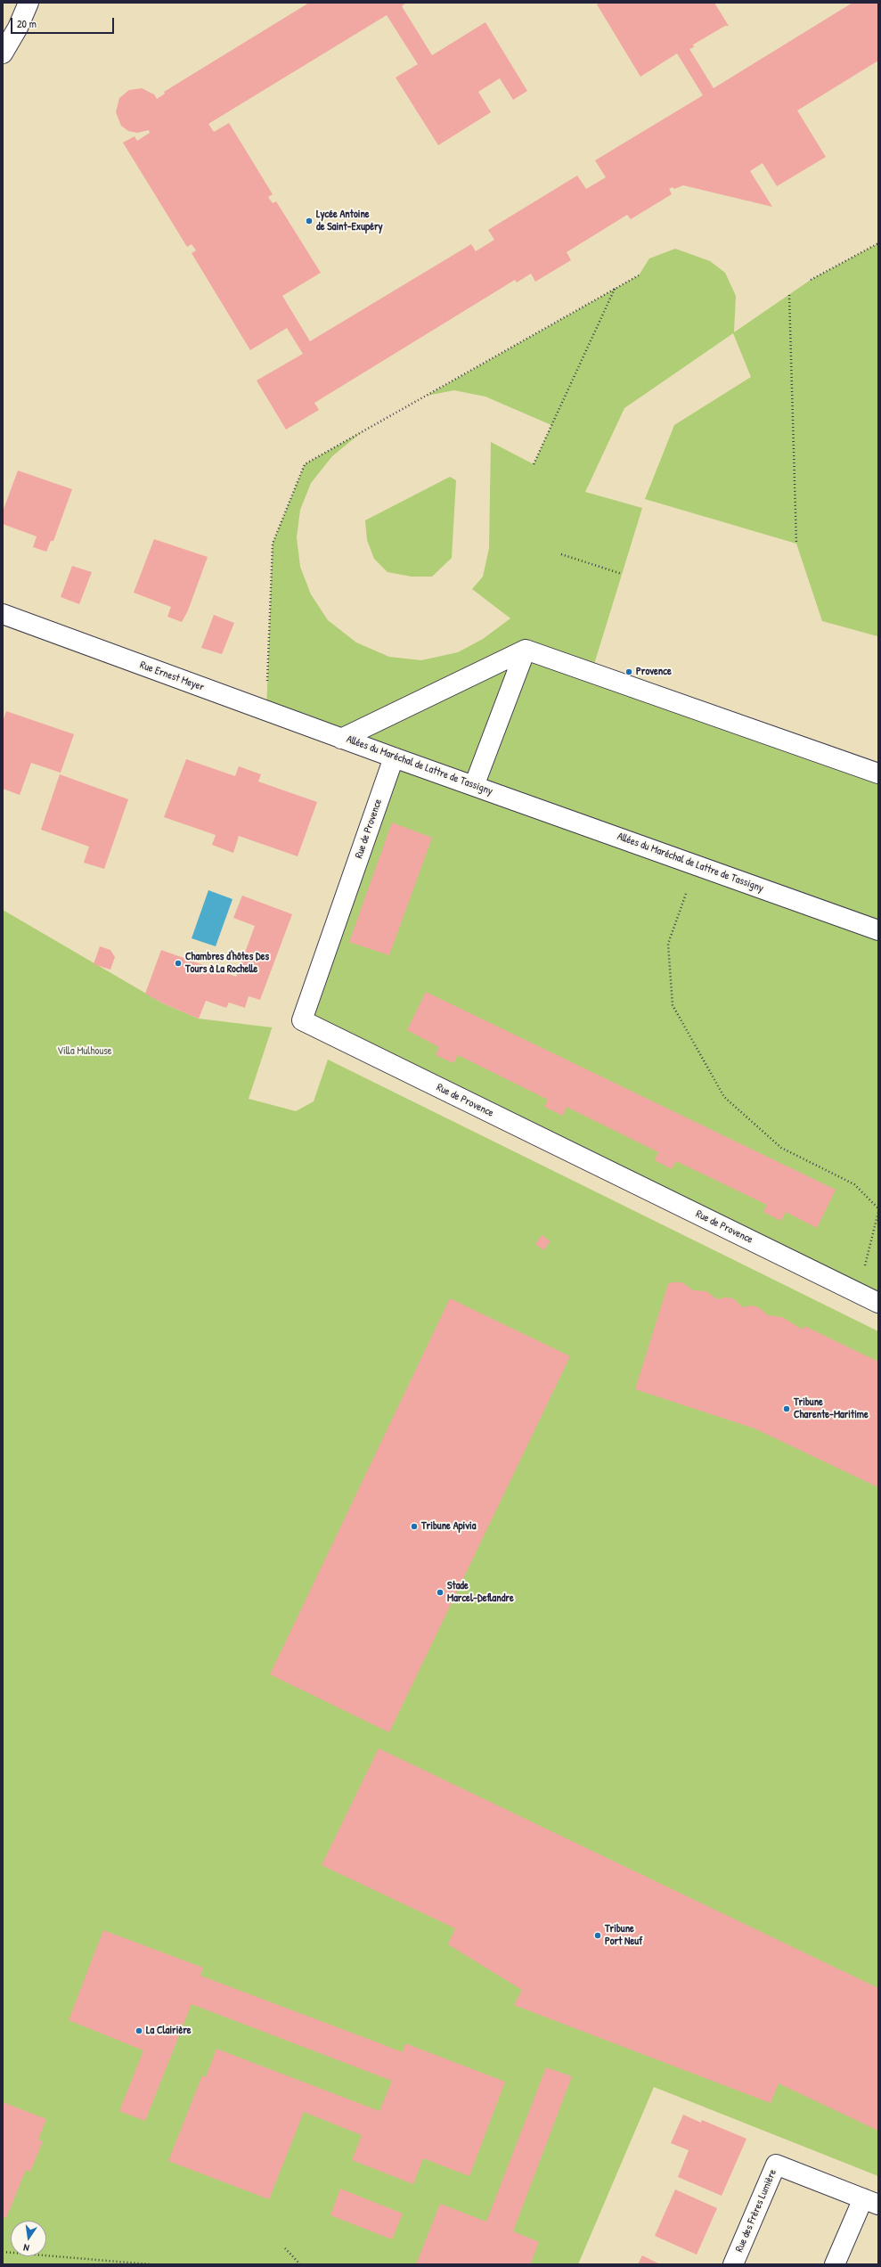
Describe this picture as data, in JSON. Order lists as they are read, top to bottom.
{
  "streets": {
    "street": [
      "Rue Ernest Meyer",
      "Allées du Maréchal de Lattre de Tassigny",
      "Rue de Provence",
      "Rue des Frères Lumière"
    ]
  },
  "crossings": [
    ["Rue Ernest Meyer", "Allées du Maréchal de Lattre de Tassigny"],
    ["Allées du Maréchal de Lattre de Tassigny", "Rue de Provence"]
  ],
  "parks": ["Villa Mulhouse"],
  "places": [
    "Lycée Antoine de Saint-Exupéry",
    "Provence",
    "Chambres d'hôtes Des Tours à La Rochelle",
    "Tribune Charente-Maritime",
    "Tribune Apivia",
    "Stade Marcel-Deflandre",
    "Tribune Port Neuf",
    "La Clairière"
  ],
  "scale_bar": "20 m",
  "north": "bottom"
}
